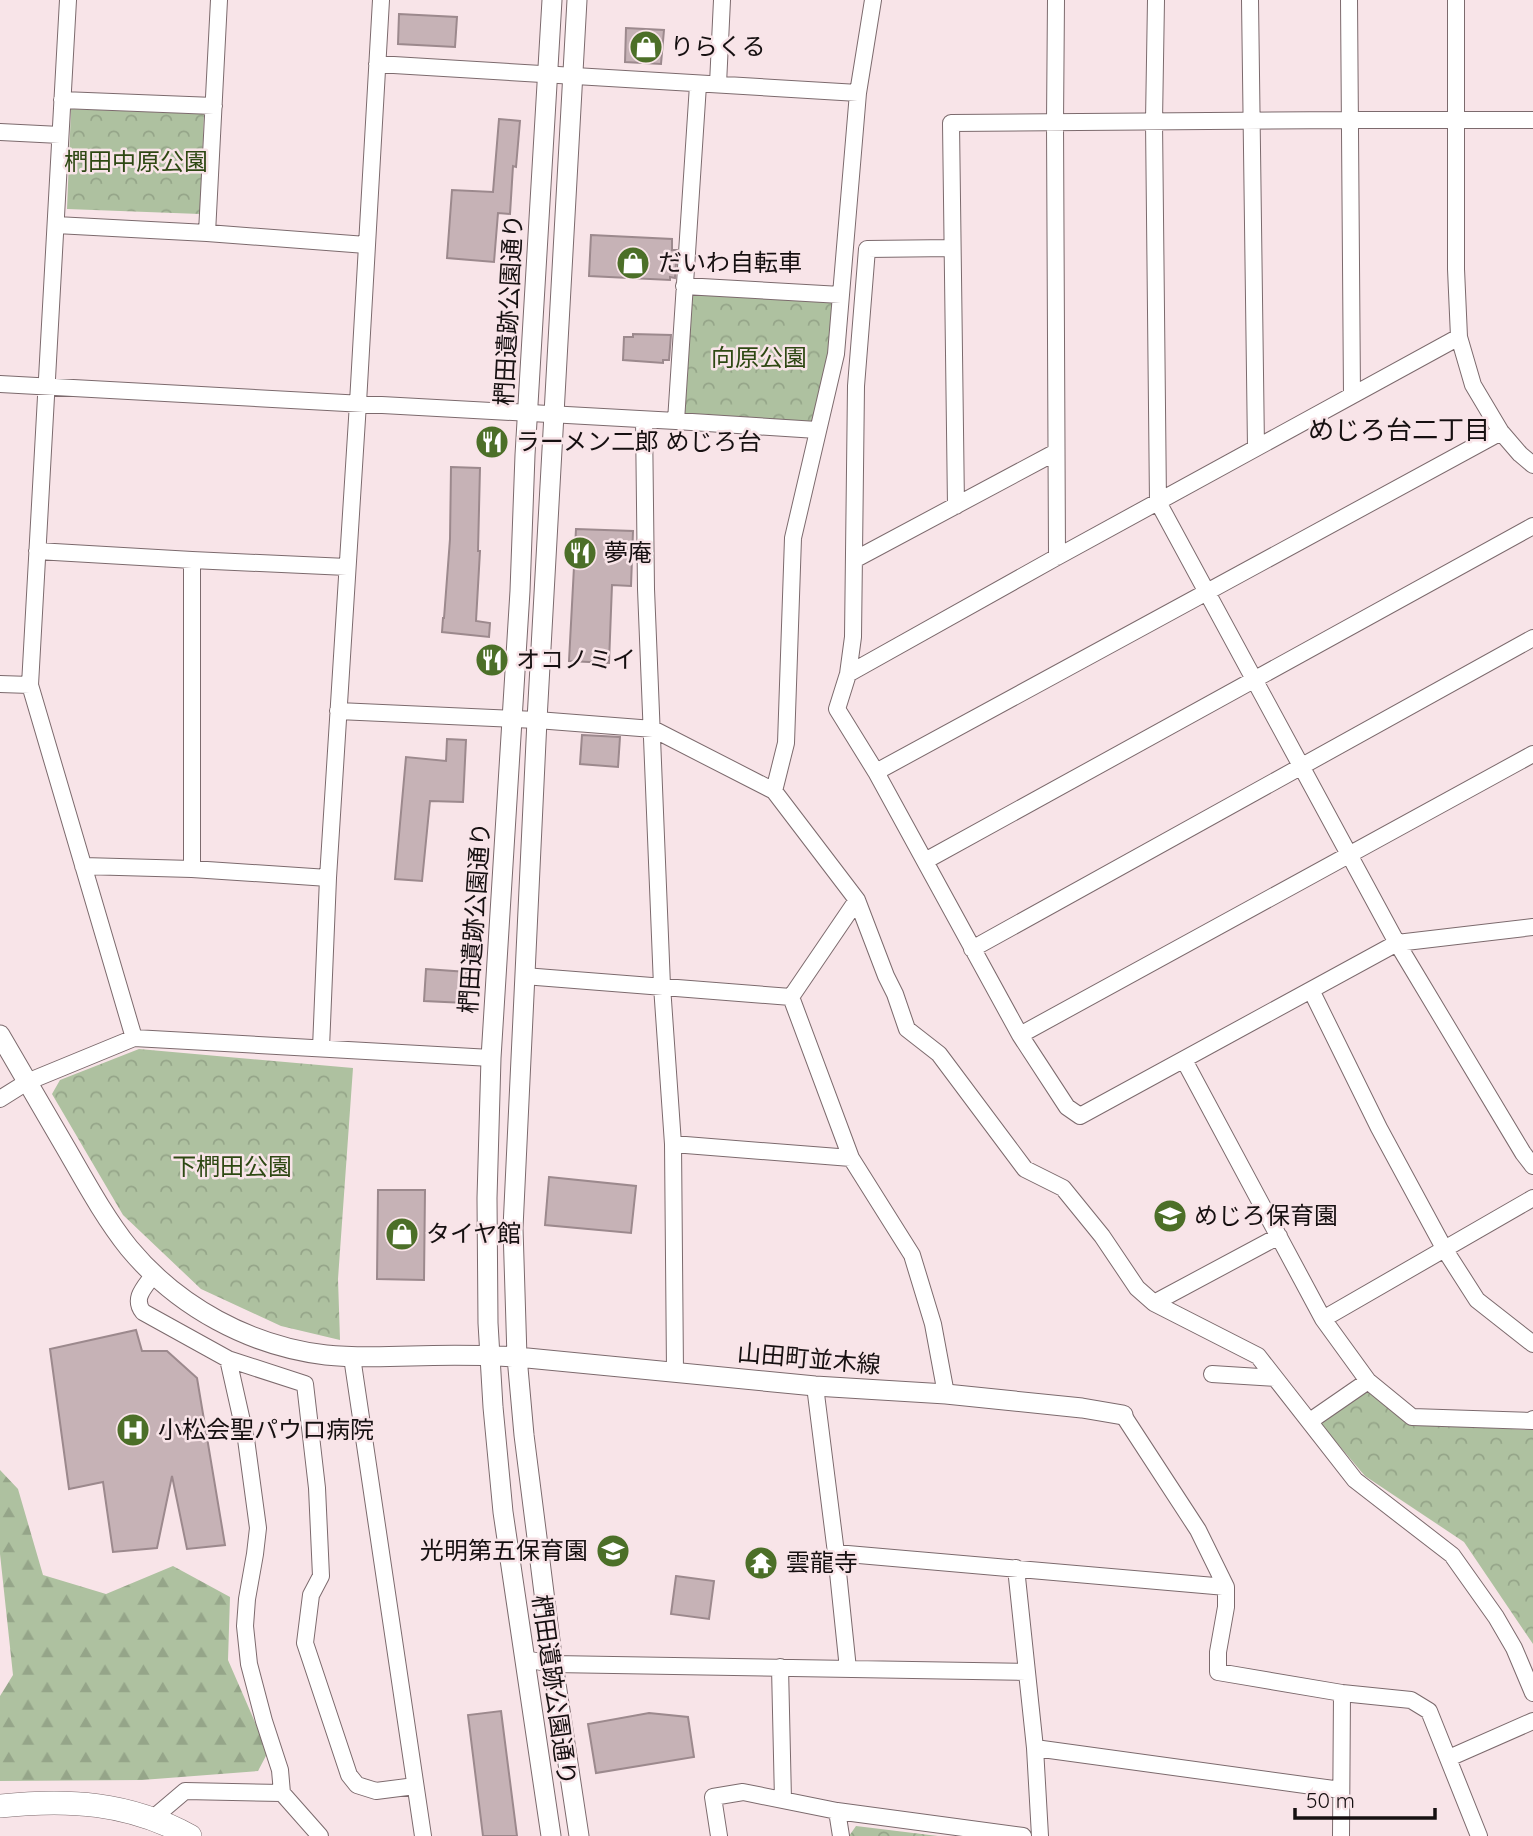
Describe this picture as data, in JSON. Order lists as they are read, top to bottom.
{
  "streets": {
    "street": ["椚田遺跡公園通り", "山田町並木線"]
  },
  "crossings": [
    ["椚田遺跡公園通り", "山田町並木線"]
  ],
  "districts": ["めじろ台二丁目"],
  "parks": ["椚田中原公園", "向原公園", "下椚田公園"],
  "places": {
    "shop": ["りらくる", "だいわ自転車", "タイヤ館"],
    "restaurant": ["ラーメン二郎 めじろ台", "夢庵", "オコノミイ"],
    "school or university": ["めじろ保育園", "光明第五保育園"],
    "hospital": ["小松会聖パウロ病院"],
    "temple": ["雲龍寺"]
  },
  "scale_bar": "50 m"
}
